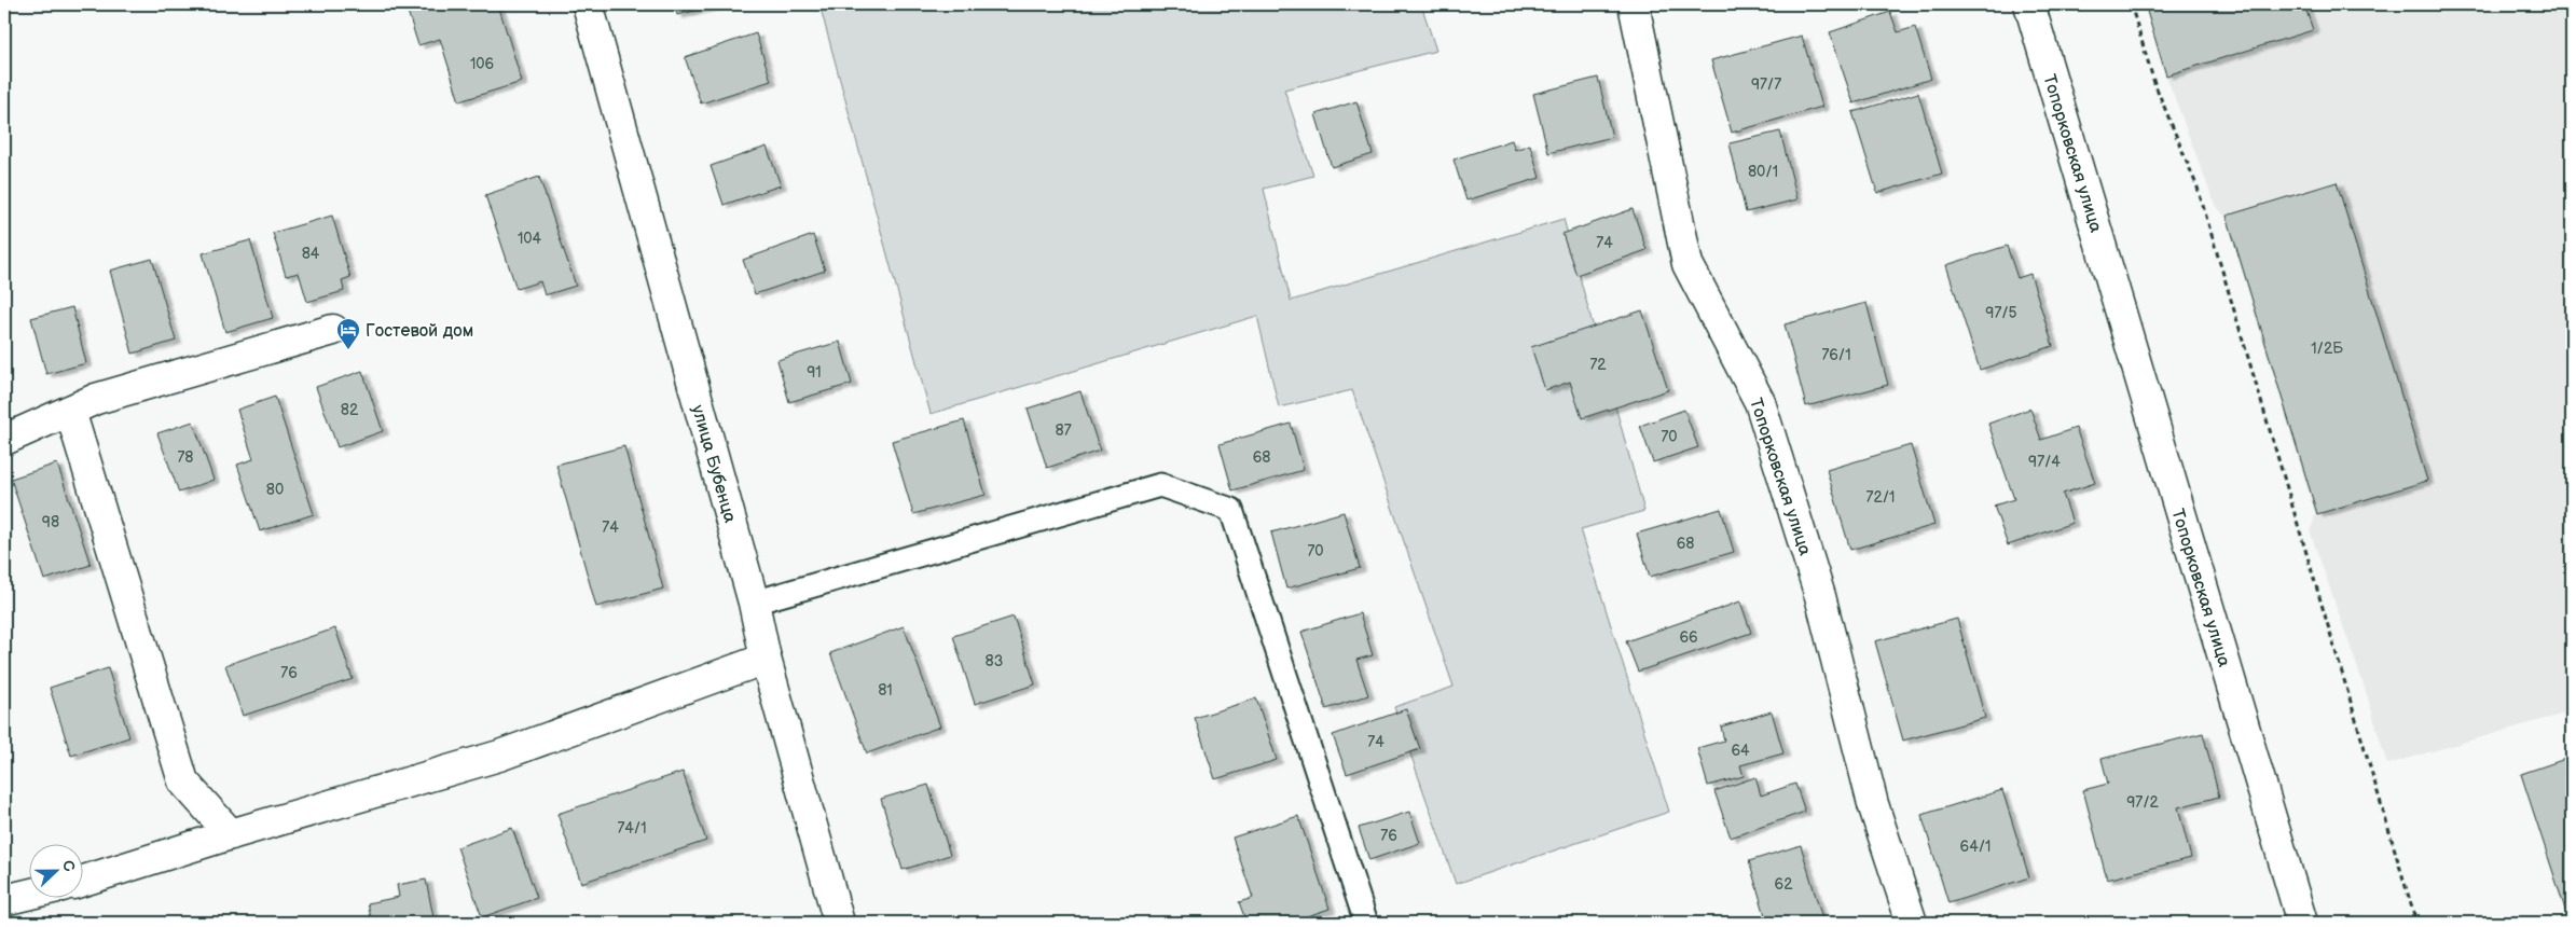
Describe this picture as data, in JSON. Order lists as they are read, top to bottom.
{
  "streets": {
    "street": ["Топорковская улица", "улица Бубенца"]
  },
  "places": {
    "hotel": ["Гостевой дом"]
  },
  "house_numbers": [
    "106",
    "97/7",
    "80/1",
    "104",
    "74",
    "84",
    "97/5",
    "1/2Б",
    "76/1",
    "72",
    "91",
    "82",
    "87",
    "70",
    "78",
    "68",
    "97/4",
    "80",
    "72/1",
    "98",
    "74",
    "68",
    "70",
    "66",
    "83",
    "76",
    "81",
    "74",
    "64",
    "97/2",
    "74/1",
    "76",
    "64/1",
    "62"
  ],
  "north": "right"
}
